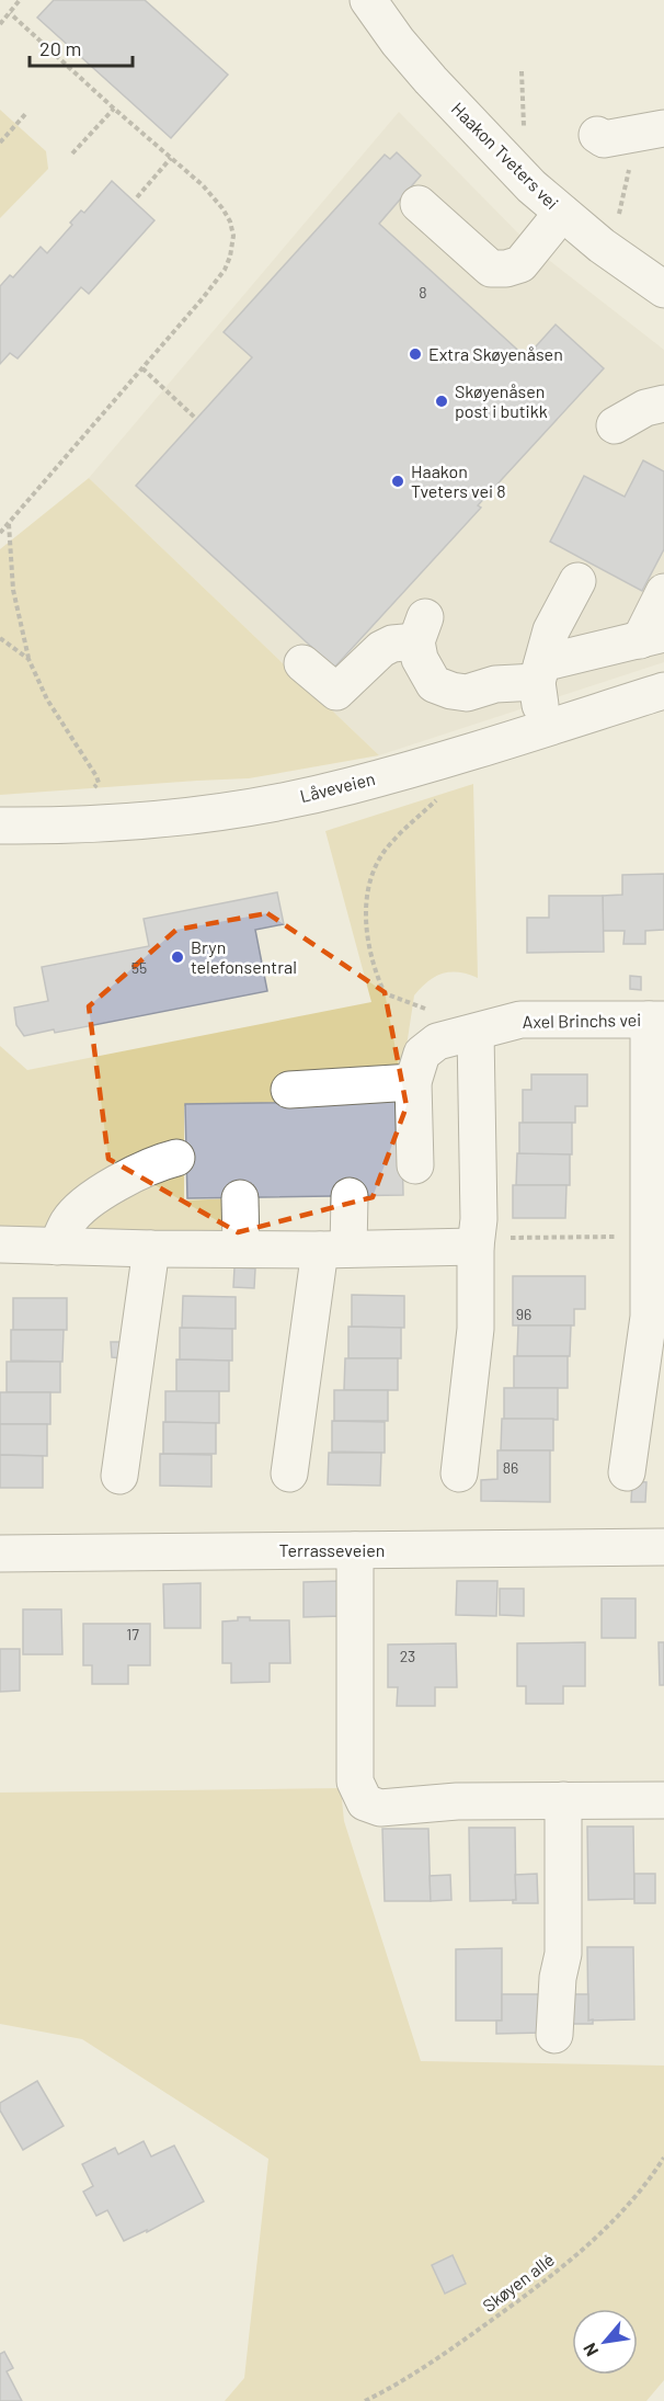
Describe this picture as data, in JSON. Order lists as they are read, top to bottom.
{
  "streets": {
    "street": [
      "Haakon Tveters vei",
      "Låveveien",
      "Axel Brinchs vei",
      "Terrasseveien"
    ],
    "path": ["Skøyen allé"]
  },
  "places": [
    "Extra Skøyenåsen",
    "Skøyenåsen post i butikk",
    "Haakon Tveters vei 8",
    "Bryn telefonsentral"
  ],
  "house_numbers": [
    "8",
    "55",
    "96",
    "86",
    "17",
    "23"
  ],
  "scale_bar": "20 m",
  "north": "bottom left"
}
